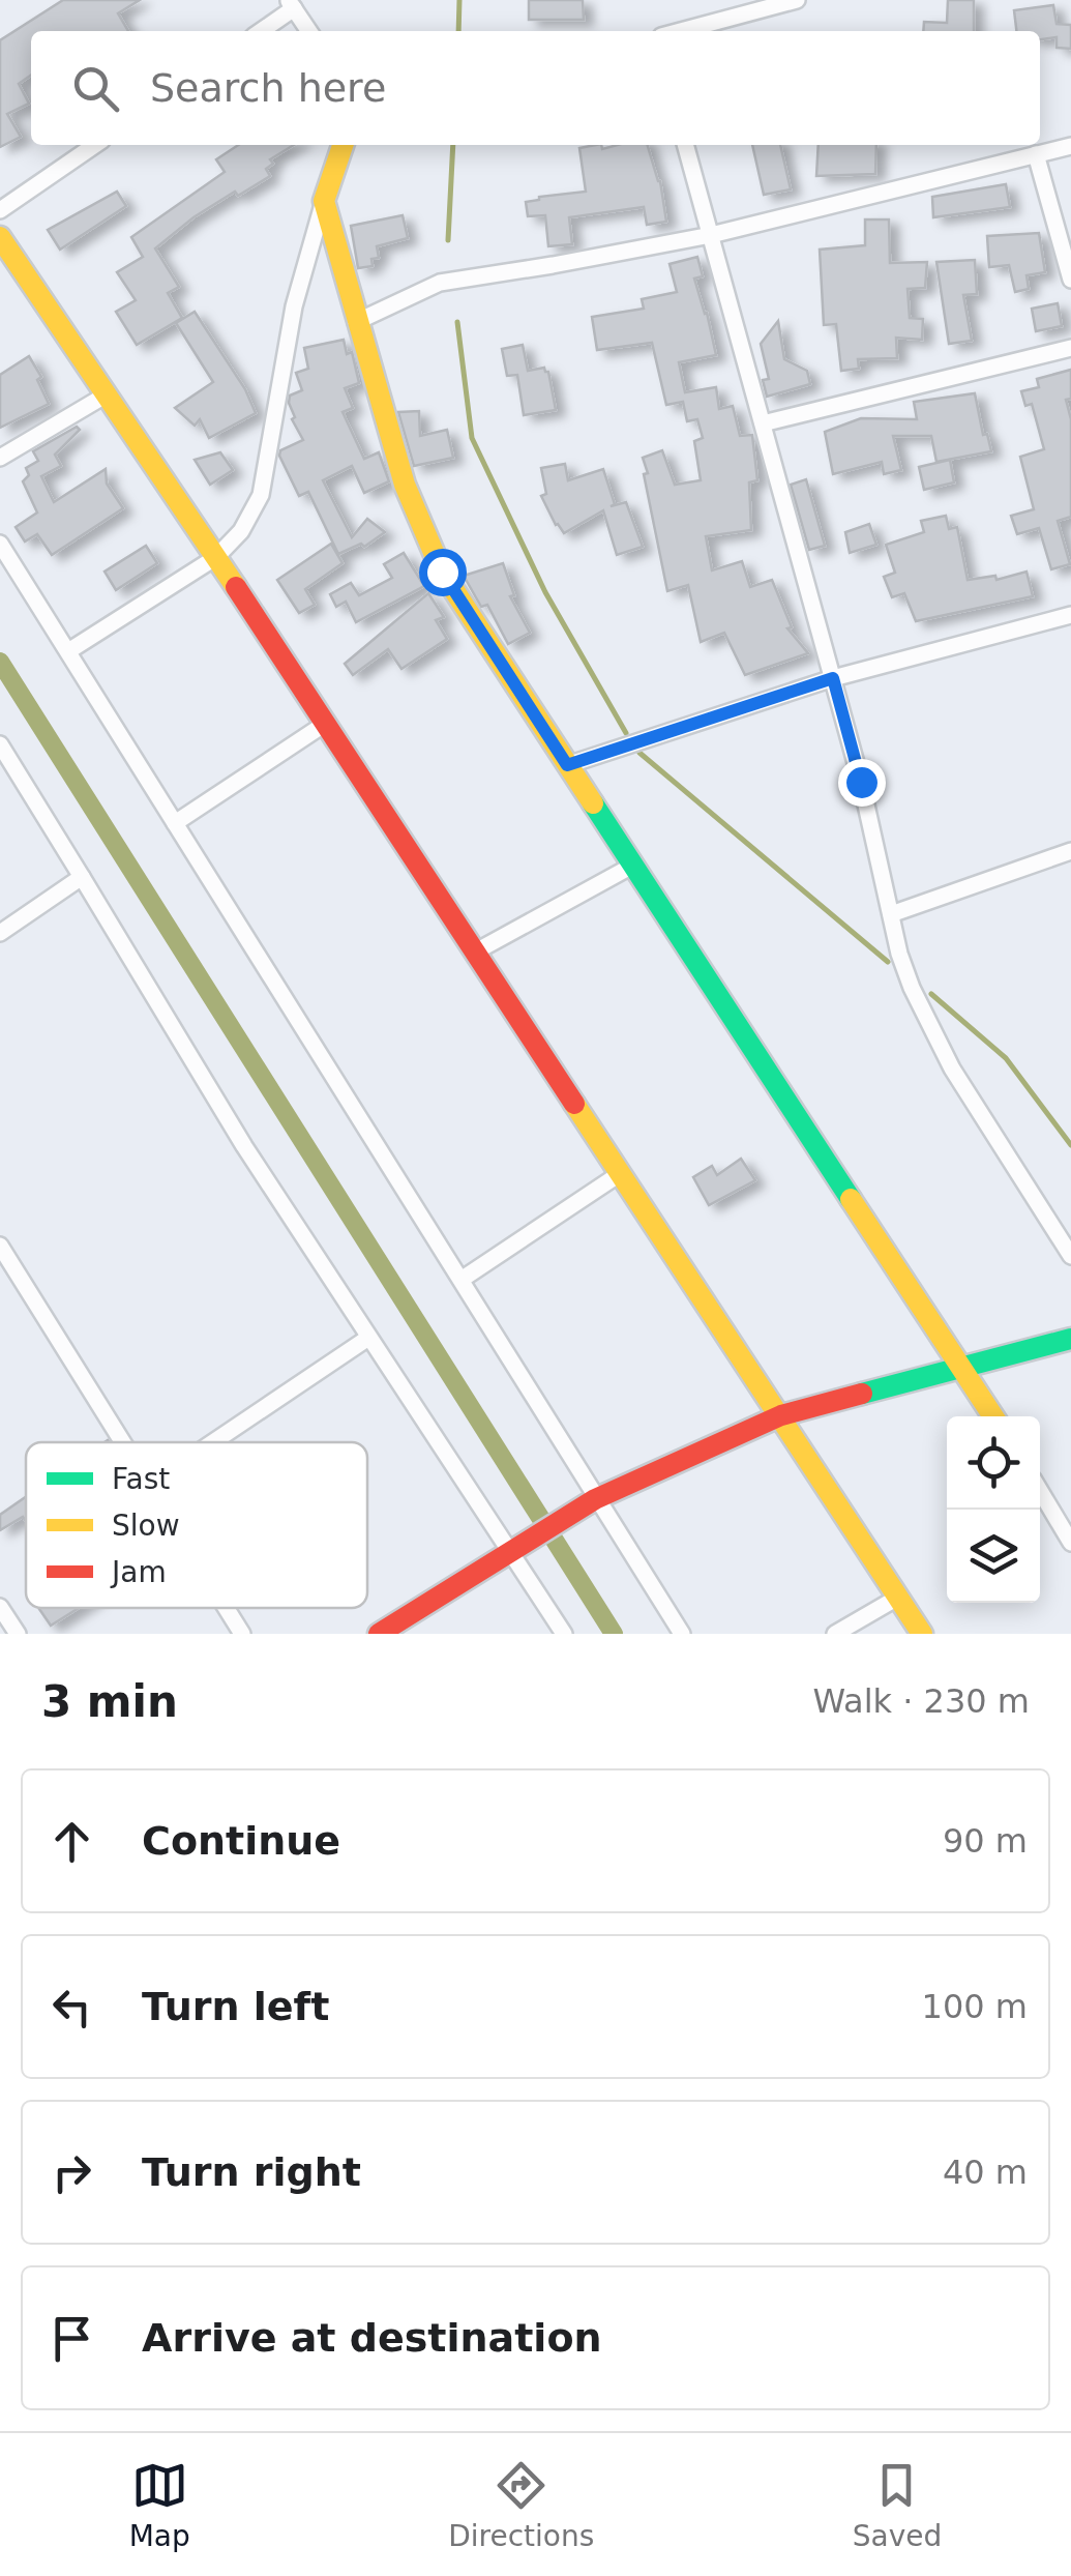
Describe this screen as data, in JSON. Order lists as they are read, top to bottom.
{
  "legend": ["Fast", "Slow", "Jam"],
  "page": {
    "search": "Search here",
    "heading": ["3 min", "Walk · 230 m"],
    "list": [
      ["Continue", "90 m"],
      ["Turn left", "100 m"],
      ["Turn right", "40 m"],
      "Arrive at destination"
    ],
    "nav": ["Map", "Directions", "Saved"]
  }
}
